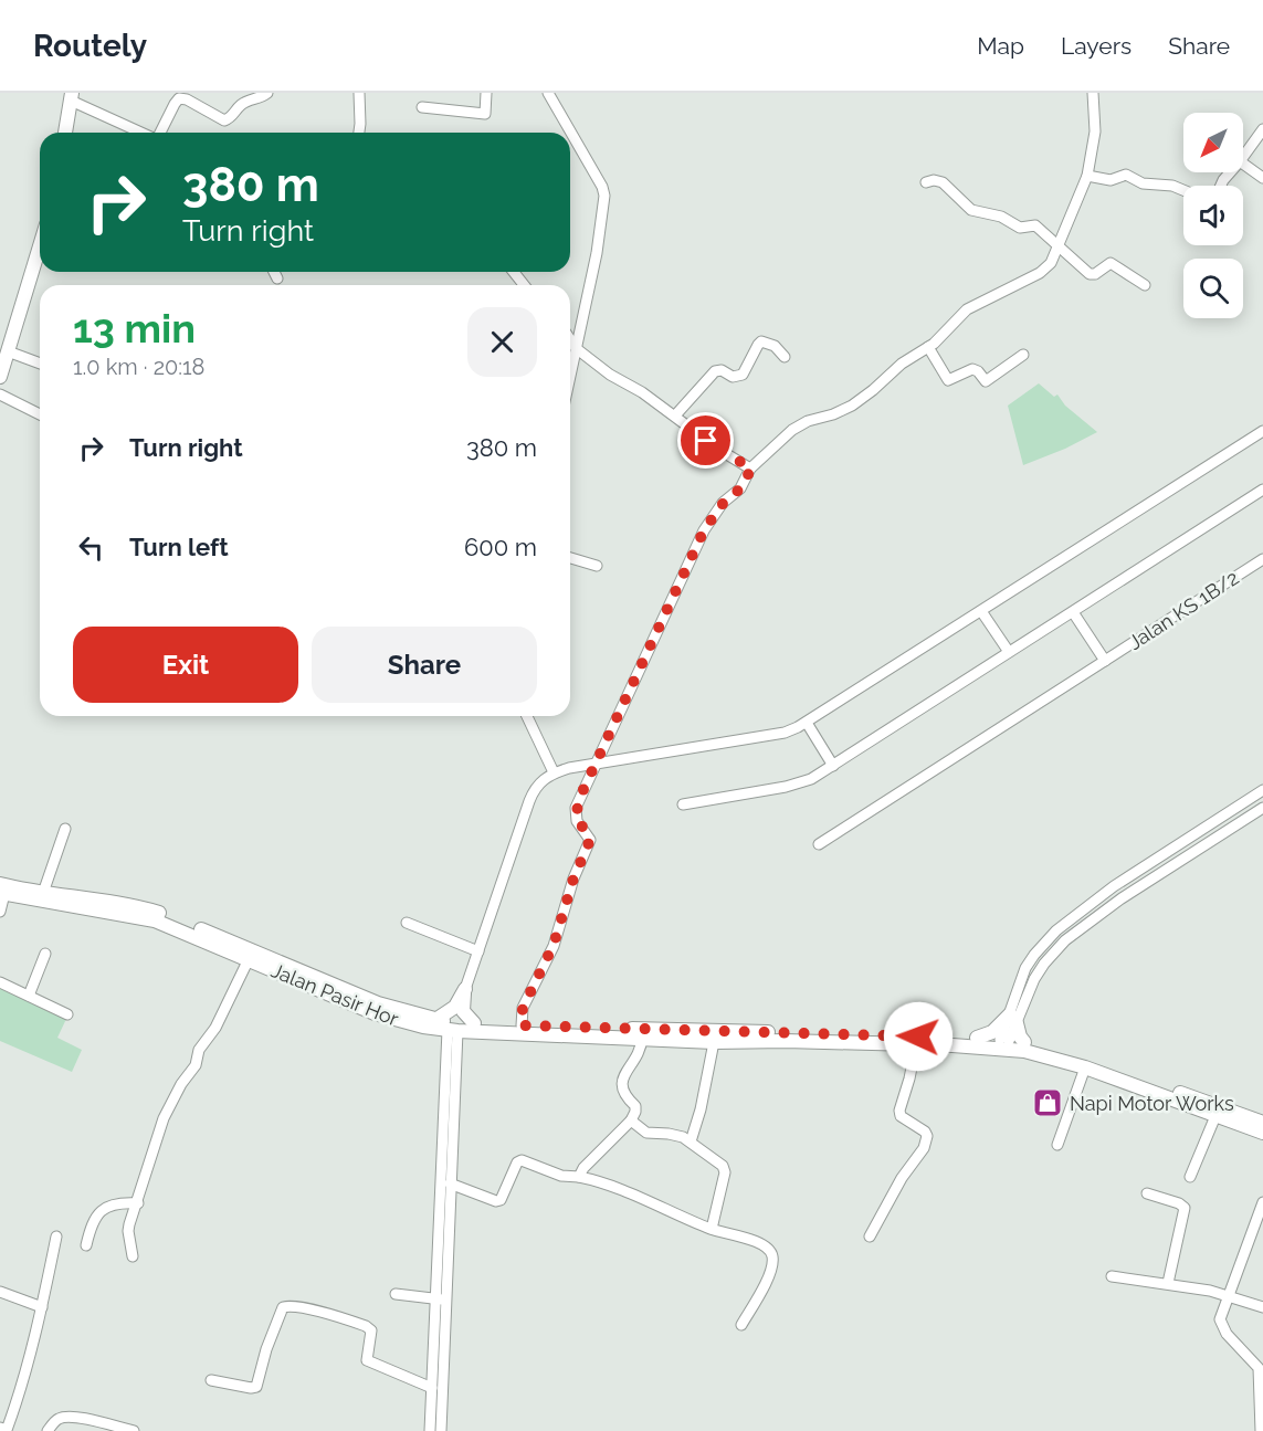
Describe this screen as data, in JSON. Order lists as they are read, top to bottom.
{
  "streets": {
    "main road": ["Jalan Pasir Hor"],
    "street": ["Jalan KS 1B/2"]
  },
  "places": {
    "shop": ["Napi Motor Works"]
  },
  "north": "bottom left",
  "page": {
    "header": "Routely",
    "nav": ["Map", "Layers", "Share"],
    "turn": ["380 m", "Turn right"],
    "heading": ["13 min", "1.0 km · 20:18"],
    "list": [
      {
        "name": "Turn right",
        "value": "380 m"
      },
      {
        "name": "Turn left",
        "value": "600 m"
      }
    ],
    "buttons": ["Exit", "Share"]
  }
}
